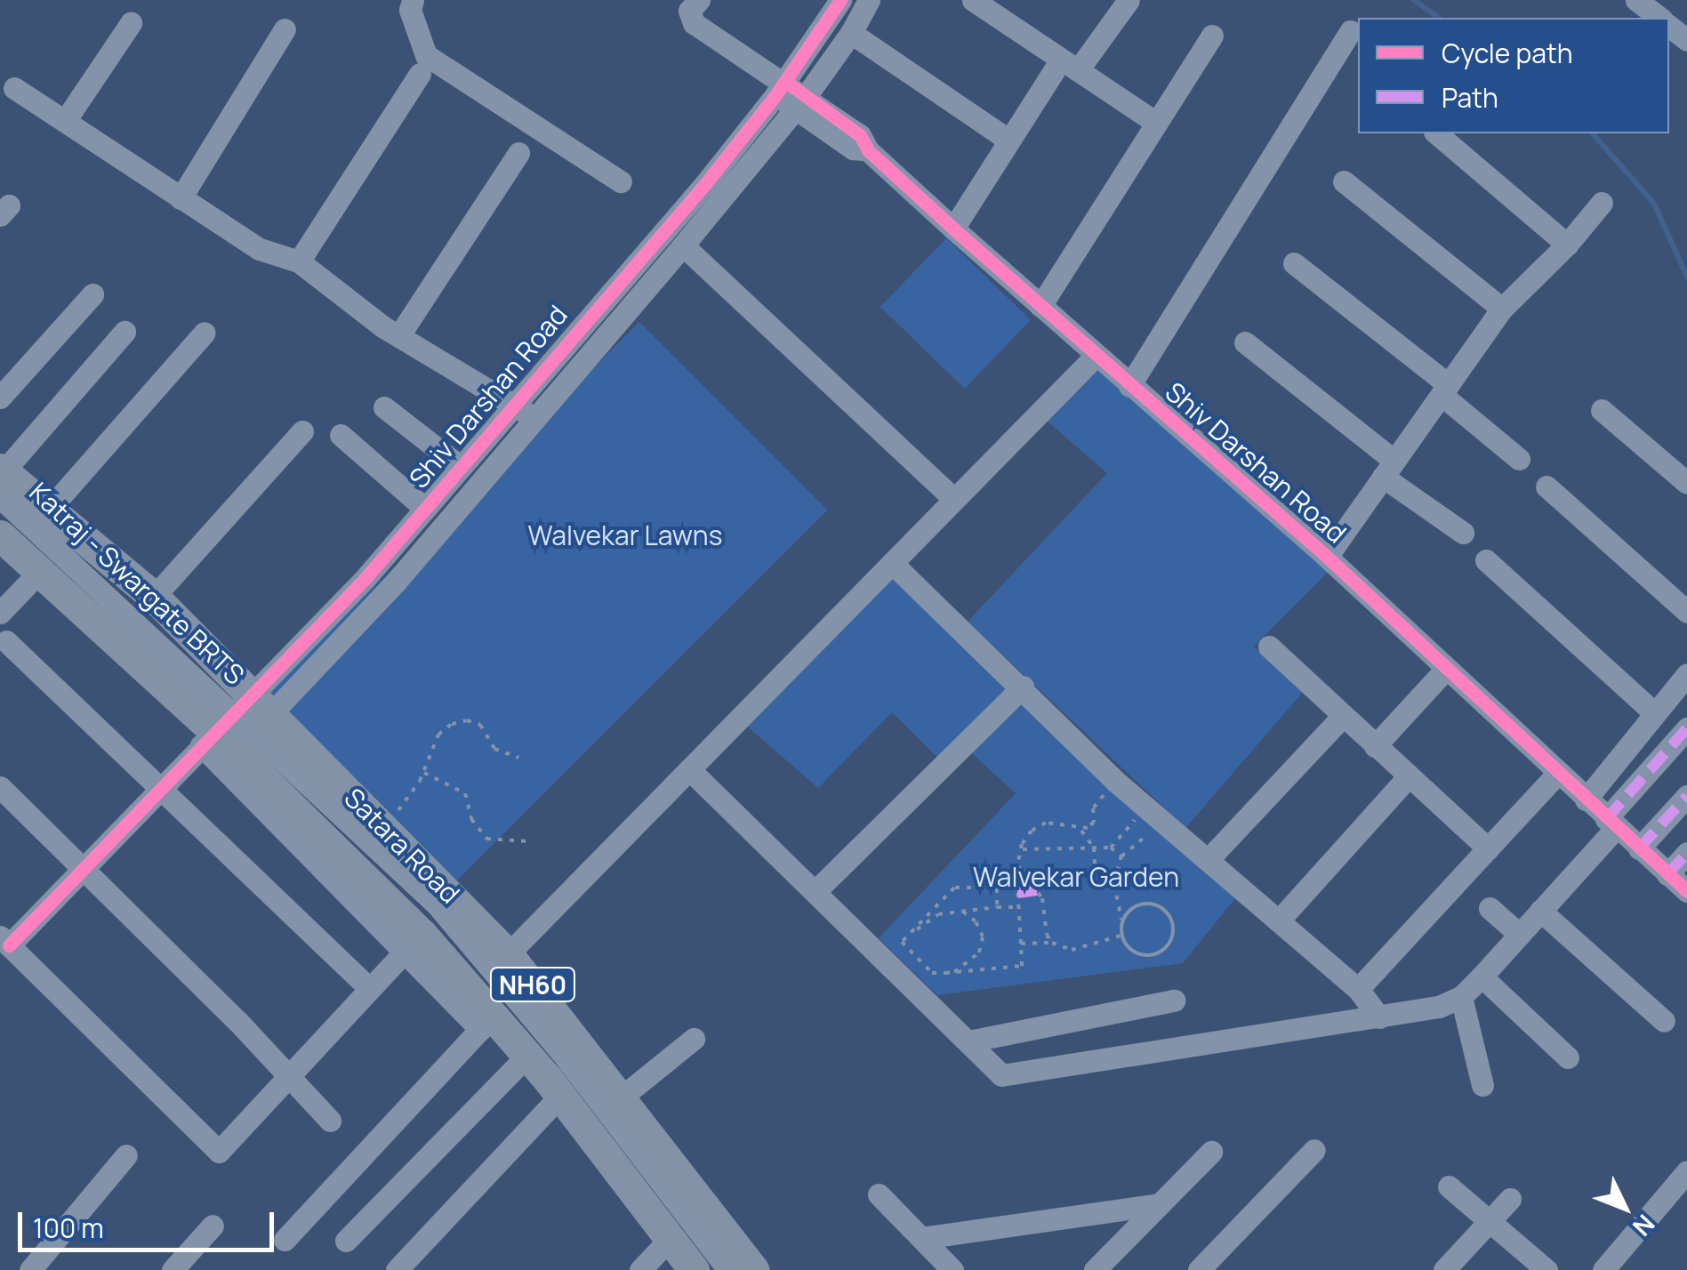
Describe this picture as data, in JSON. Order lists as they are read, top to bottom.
{
  "streets": {
    "highway": ["Satara Road", "NH60"],
    "street": ["Shiv Darshan Road", "Katraj - Swargate BRTS"]
  },
  "crossings": [
    ["Shiv Darshan Road", "Katraj - Swargate BRTS"],
    ["Shiv Darshan Road", "Satara Road"],
    ["Katraj - Swargate BRTS", "Satara Road"]
  ],
  "parks": ["Walvekar Lawns", "Walvekar Garden"],
  "legend": ["Cycle path", "Path"],
  "scale_bar": "100 m",
  "north": "bottom right"
}
